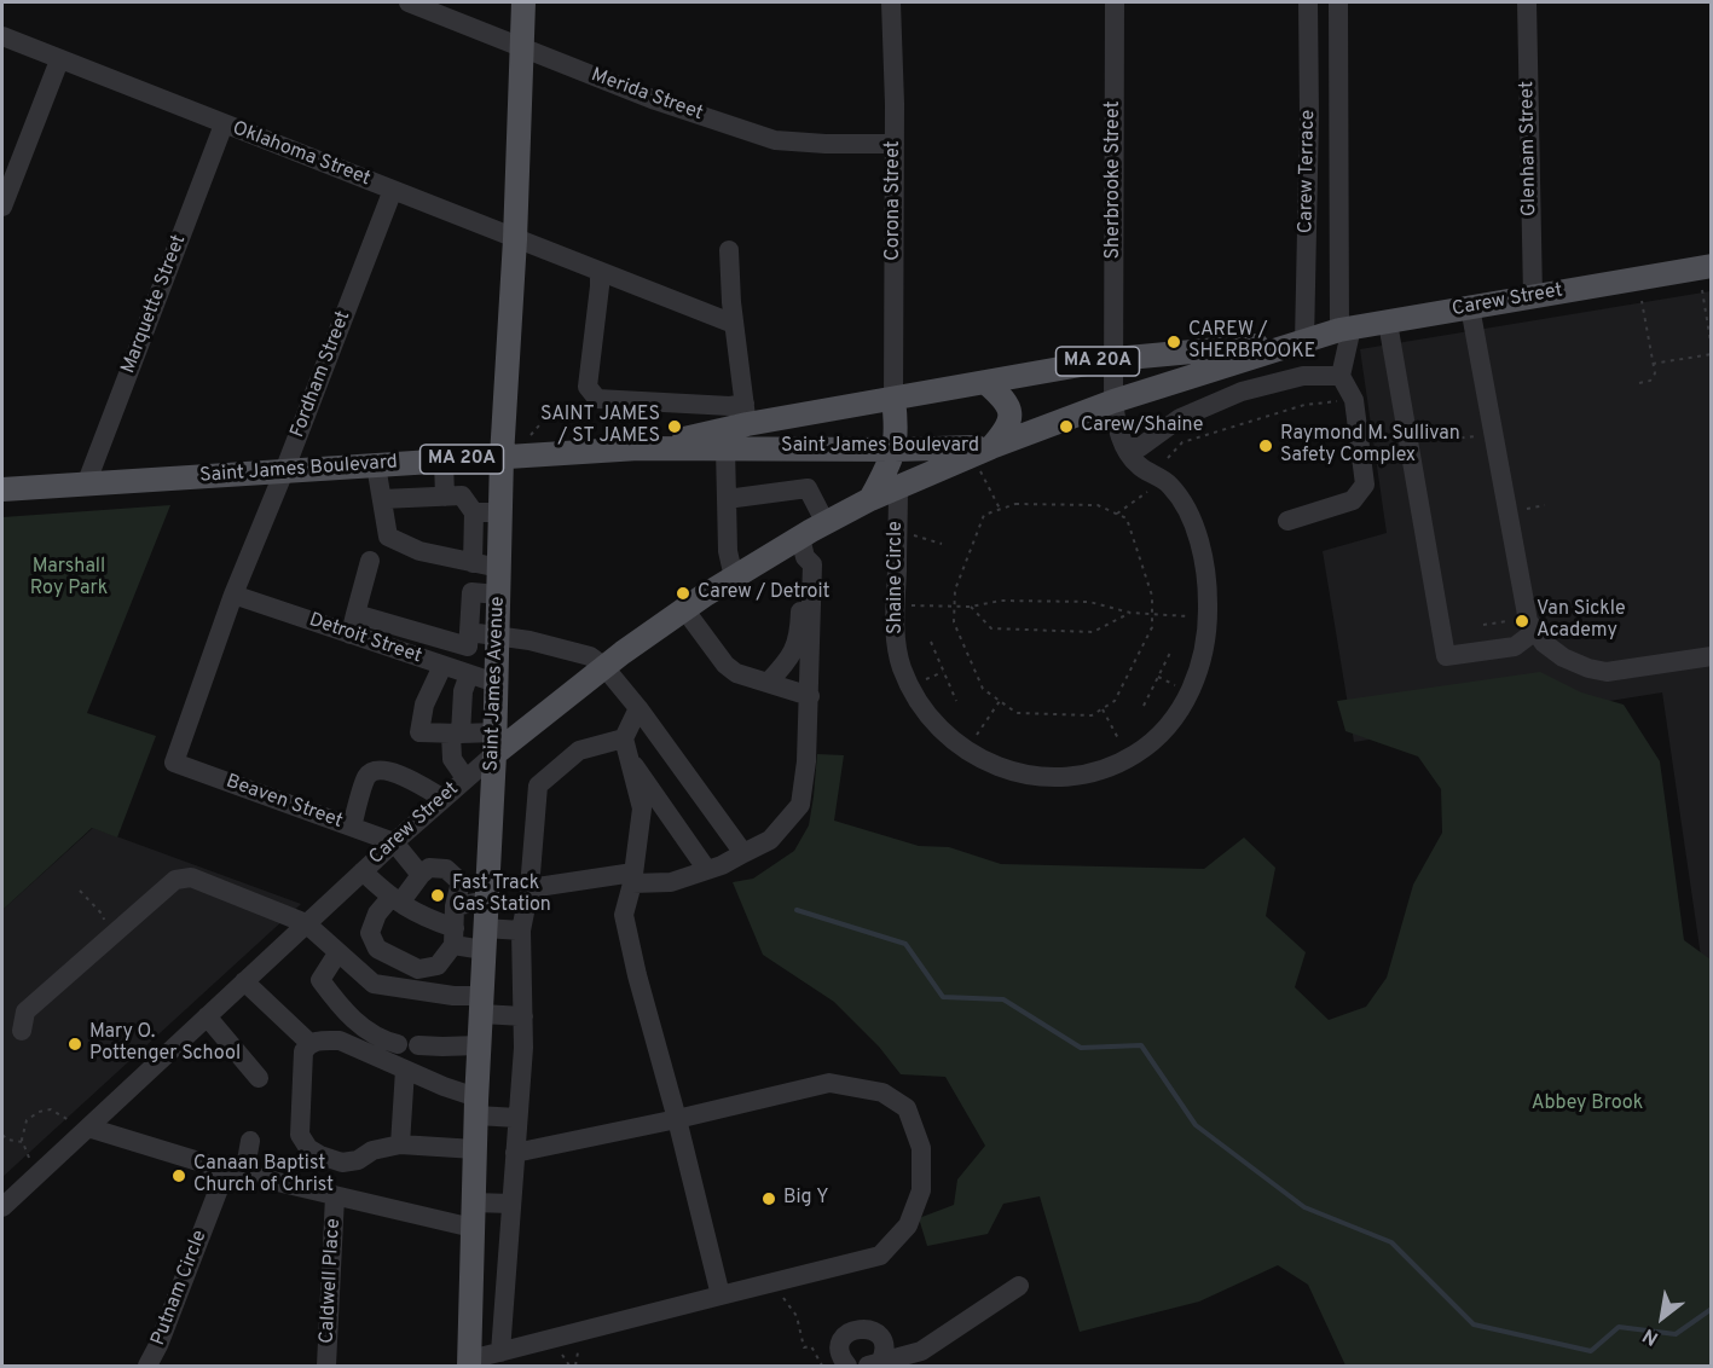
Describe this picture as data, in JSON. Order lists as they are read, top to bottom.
{
  "streets": {
    "main road": [
      "Carew Street",
      "MA 20A",
      "Saint James Boulevard",
      "Saint James Avenue"
    ],
    "street": [
      "Merida Street",
      "Glenham Street",
      "Oklahoma Street",
      "Carew Terrace",
      "Sherbrooke Street",
      "Corona Street",
      "Marquette Street",
      "Fordham Street",
      "Shaine Circle",
      "Detroit Street",
      "Beaven Street",
      "Caldwell Place",
      "Putnam Circle"
    ]
  },
  "crossings": [
    ["Merida Street", "Corona Street"],
    ["Merida Street", "Saint James Avenue"],
    ["Glenham Street", "Carew Street"],
    ["Oklahoma Street", "Marquette Street"],
    ["Oklahoma Street", "Fordham Street"],
    ["Oklahoma Street", "Saint James Avenue"],
    ["Carew Terrace", "Carew Street"],
    ["Sherbrooke Street", "Carew Street"],
    ["Corona Street", "Carew Street"],
    ["Corona Street", "Saint James Boulevard"],
    ["Carew Street", "Saint James Boulevard"],
    ["Carew Street", "Shaine Circle"],
    ["Carew Street", "Saint James Avenue"],
    ["Carew Street", "Beaven Street"],
    ["Marquette Street", "Saint James Boulevard"],
    ["Fordham Street", "Saint James Boulevard"],
    ["Fordham Street", "Detroit Street"],
    ["Fordham Street", "Beaven Street"],
    ["Saint James Boulevard", "Saint James Avenue"],
    ["Detroit Street", "Saint James Avenue"]
  ],
  "parks": ["Marshall Roy Park", "Abbey Brook"],
  "places": [
    "CAREW / SHERBROOKE",
    "SAINT JAMES / ST JAMES",
    "Carew/Shaine",
    "Raymond M. Sullivan Safety Complex",
    "Carew / Detroit",
    "Van Sickle Academy",
    "Fast Track Gas Station",
    "Mary O. Pottenger School",
    "Canaan Baptist Church of Christ",
    "Big Y"
  ],
  "north": "bottom left"
}
